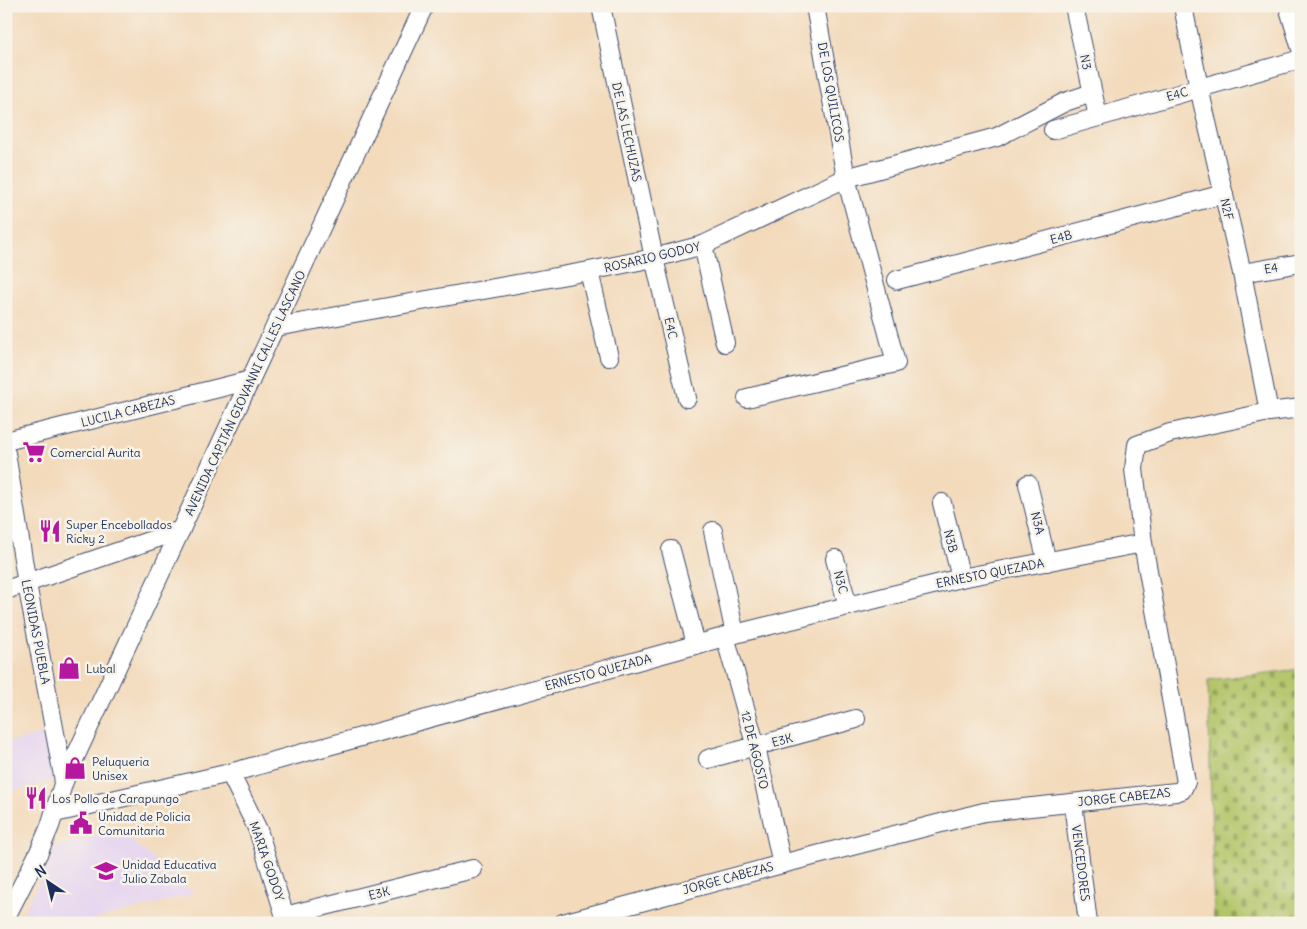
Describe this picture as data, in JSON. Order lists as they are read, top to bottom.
{
  "streets": {
    "street": [
      "N3",
      "DE LOS QUILICOS",
      "E4C",
      "DE LAS LECHUZAS",
      "N2F",
      "E4B",
      "ROSARIO GODOY",
      "E4",
      "AVENIDA CAPITÁN GIOVANNI CALLES LASCANO",
      "LUCILA CABEZAS",
      "N3A",
      "N3B",
      "ERNESTO QUEZADA",
      "N3C",
      "LEONIDAS PUEBLA",
      "E3K",
      "12 DE AGOSTO",
      "JORGE CABEZAS",
      "MARIA GODOY",
      "VENCEDORES"
    ]
  },
  "crossings": [
    ["N3", "E4C"],
    ["N3", "ROSARIO GODOY"],
    ["DE LOS QUILICOS", "ROSARIO GODOY"],
    ["E4C", "DE LAS LECHUZAS"],
    ["E4C", "N2F"],
    ["E4C", "ROSARIO GODOY"],
    ["DE LAS LECHUZAS", "ROSARIO GODOY"],
    ["N2F", "E4B"],
    ["N2F", "E4"],
    ["N2F", "JORGE CABEZAS"],
    ["ROSARIO GODOY", "AVENIDA CAPITÁN GIOVANNI CALLES LASCANO"],
    ["AVENIDA CAPITÁN GIOVANNI CALLES LASCANO", "LUCILA CABEZAS"],
    ["AVENIDA CAPITÁN GIOVANNI CALLES LASCANO", "ERNESTO QUEZADA"],
    ["AVENIDA CAPITÁN GIOVANNI CALLES LASCANO", "LEONIDAS PUEBLA"],
    ["N3A", "ERNESTO QUEZADA"],
    ["N3B", "ERNESTO QUEZADA"],
    ["ERNESTO QUEZADA", "N3C"],
    ["ERNESTO QUEZADA", "12 DE AGOSTO"],
    ["ERNESTO QUEZADA", "JORGE CABEZAS"],
    ["ERNESTO QUEZADA", "MARIA GODOY"],
    ["E3K", "12 DE AGOSTO"],
    ["E3K", "MARIA GODOY"],
    ["12 DE AGOSTO", "JORGE CABEZAS"],
    ["JORGE CABEZAS", "VENCEDORES"]
  ],
  "places": {
    "supermarket": ["Comercial Aurita"],
    "restaurant": ["Super Encebollados Ricky 2", "Los Pollo de Carapungo"],
    "shop": ["Lubal", "Peluqueria Unisex"],
    "public building": ["Unidad de Policia Comunitaria"],
    "school or university": ["Unidad Educativa Julio Zabala"]
  },
  "north": "top left"
}
